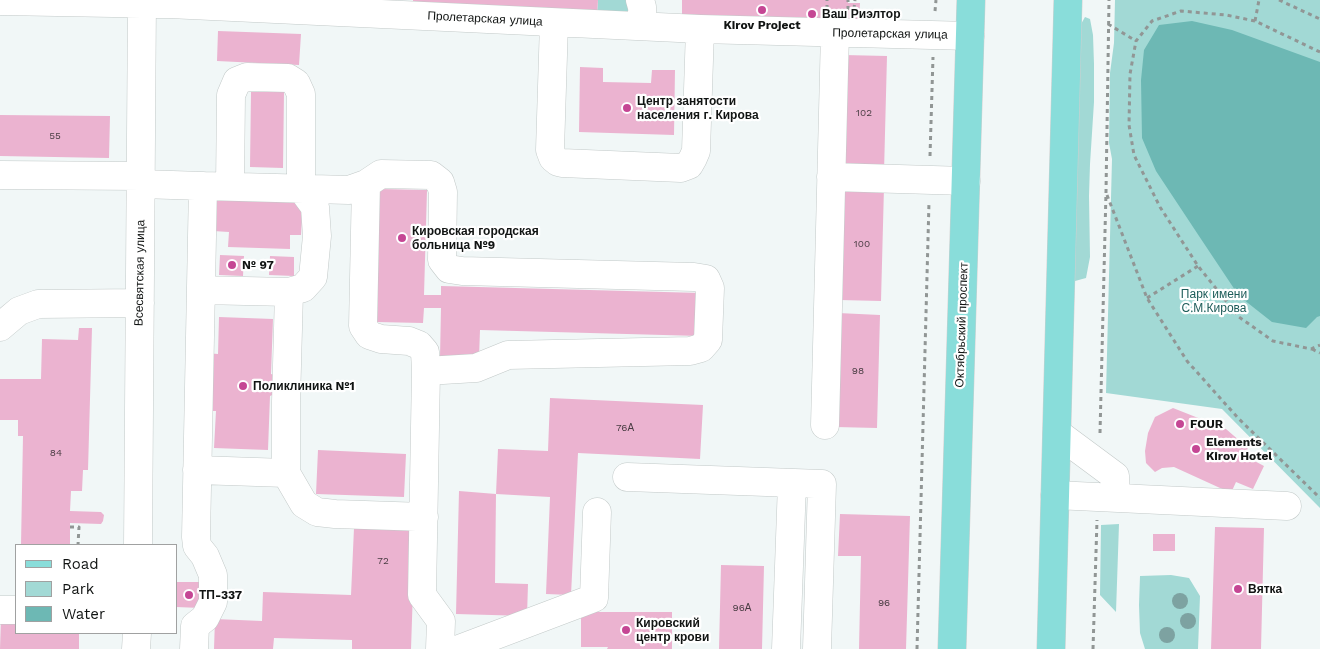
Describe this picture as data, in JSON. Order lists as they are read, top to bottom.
{
  "streets": {
    "main road": ["Октябрьский проспект"],
    "street": ["Пролетарская улица", "Всесвятская улица"]
  },
  "crossings": [
    ["Пролетарская улица", "Всесвятская улица"],
    ["Пролетарская улица", "Октябрьский проспект"]
  ],
  "parks": ["Парк имени С.М.Кирова"],
  "places": [
    "Kirov Project",
    "Ваш Риэлтор",
    "Центр занятости населения г. Кирова",
    "Кировская городская больница №9",
    "№ 97",
    "Поликлиника №1",
    "FOUR",
    "Elements Kirov Hotel",
    "Вятка",
    "ТП-337",
    "Кировский центр крови"
  ],
  "house_numbers": [
    "102",
    "55",
    "100",
    "98",
    "76А",
    "84",
    "72",
    "96",
    "96А"
  ],
  "legend": ["Road", "Park", "Water"]
}
